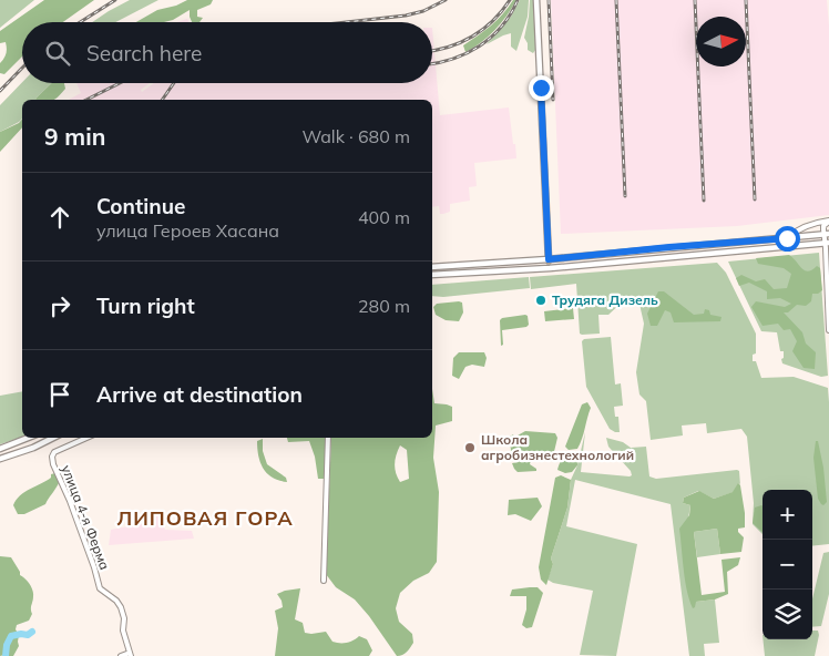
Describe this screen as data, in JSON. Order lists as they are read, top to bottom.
{
  "streets": {
    "street": ["улица 4-я Ферма"]
  },
  "districts": ["ЛИПОВАЯ ГОРА"],
  "places": ["Трудяга Дизель", "Школа агробизнестехнологий"],
  "north": "right",
  "page": {
    "search": "Search here",
    "heading": ["9 min", "Walk · 680 m"],
    "list": [
      ["Continue", "улица Героев Хасана", "400 m"],
      ["Turn right", "280 m"],
      "Arrive at destination"
    ],
    "map_buttons": ["+", "−"]
  }
}
